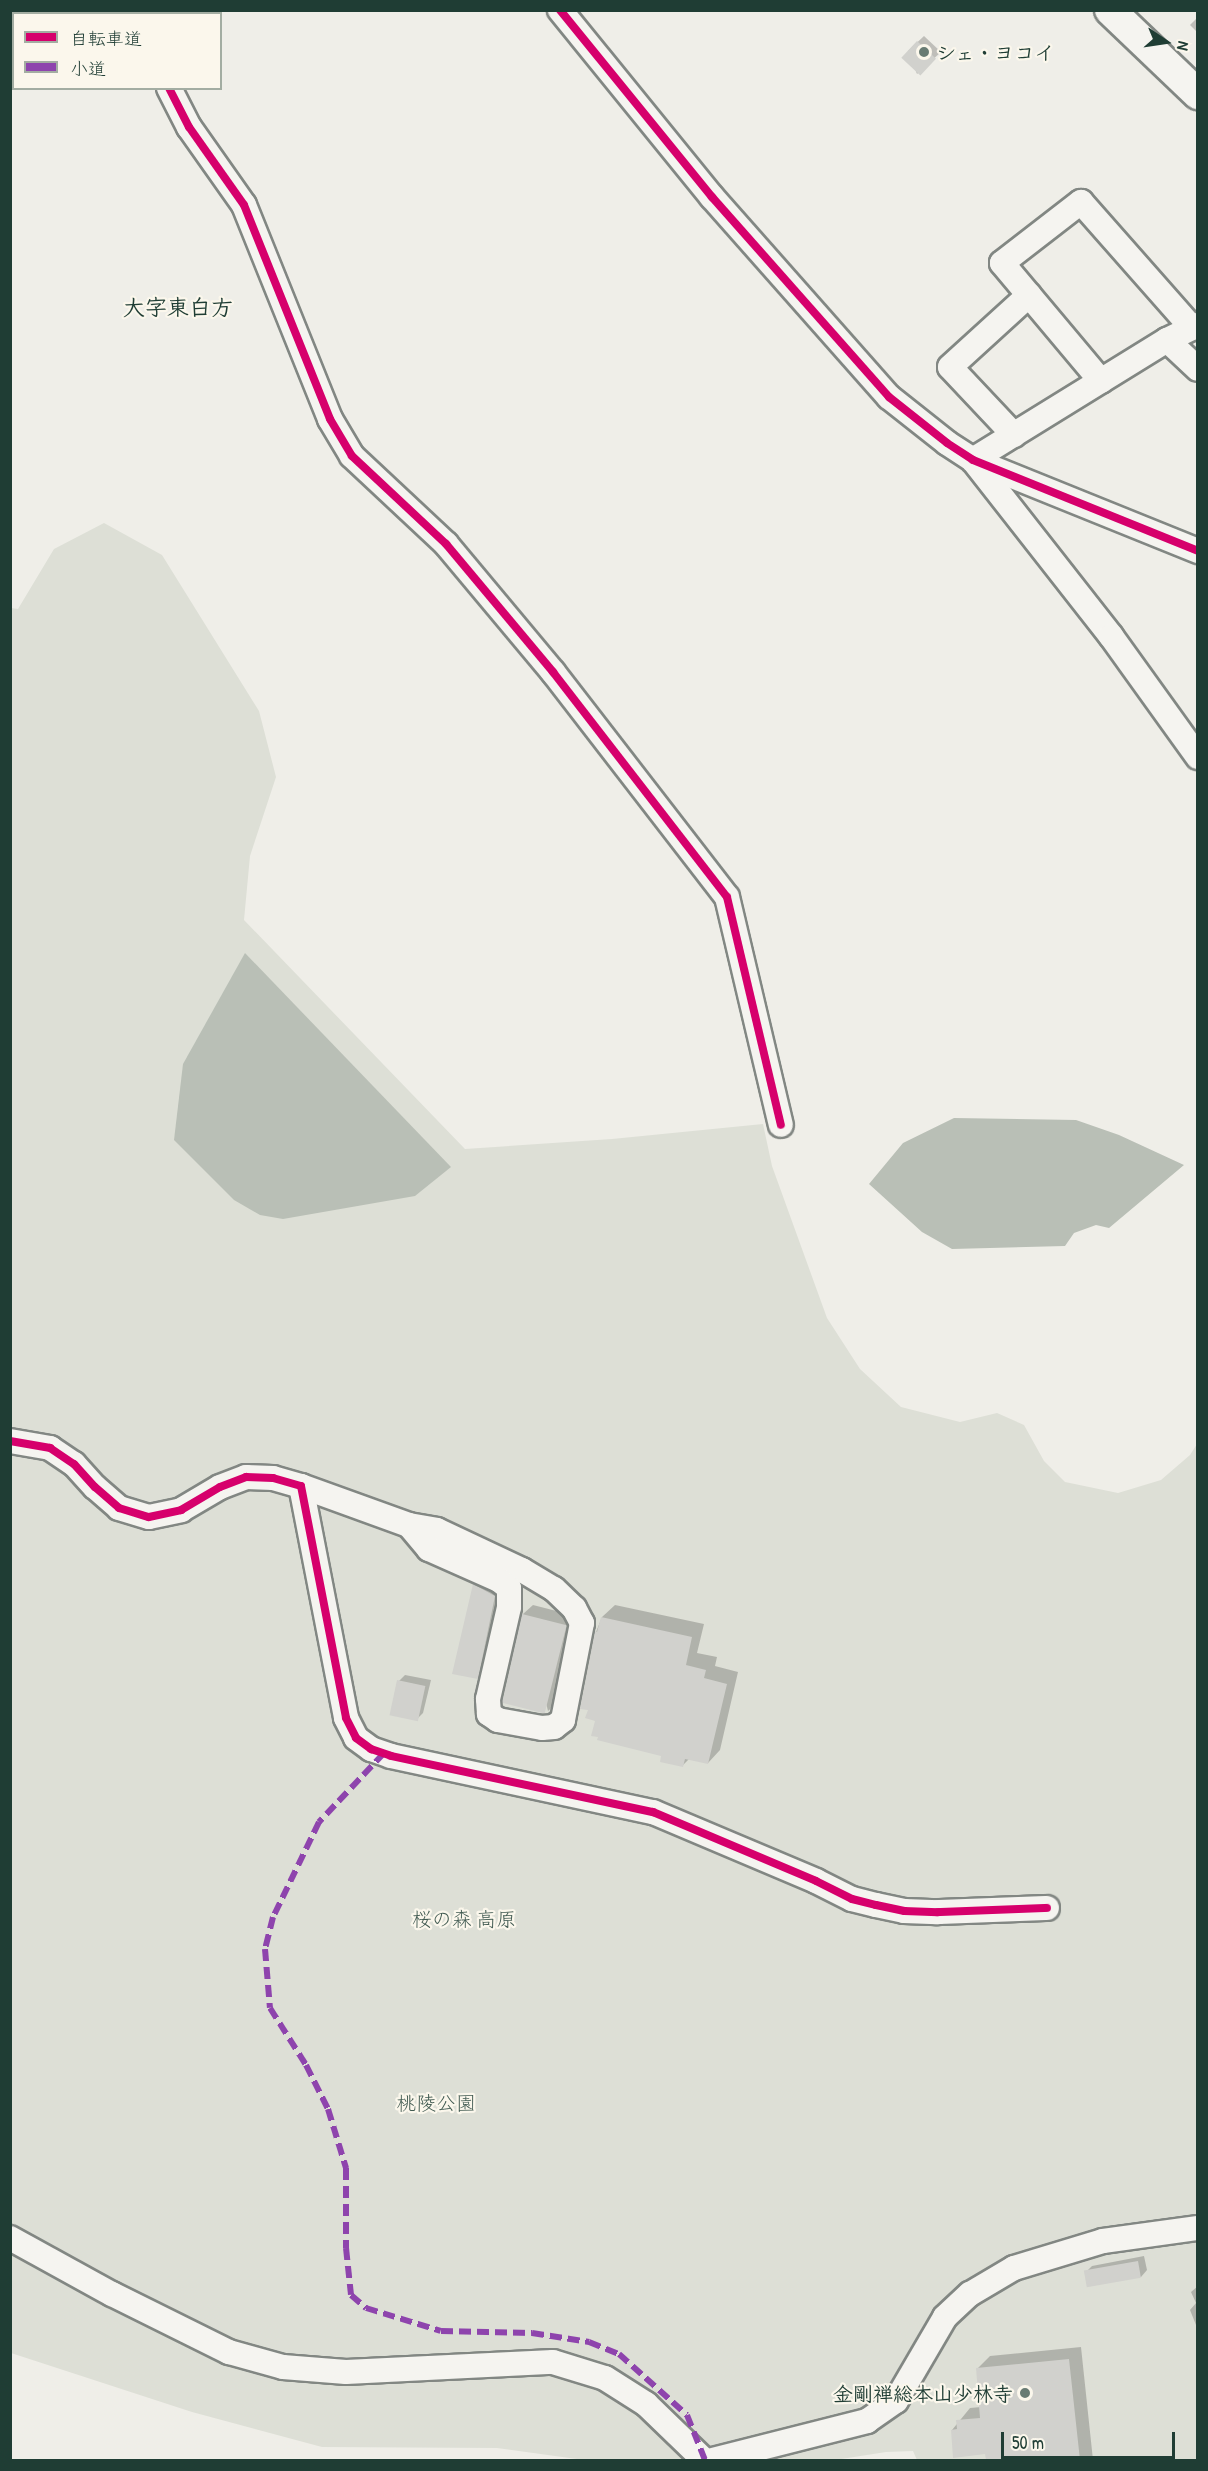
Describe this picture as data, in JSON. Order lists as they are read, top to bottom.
{
  "districts": ["大字東白方"],
  "parks": ["桜の森 高原", "桃陵公園"],
  "places": ["シェ・ヨコイ", "金剛禅総本山少林寺"],
  "legend": ["自転車道", "小道"],
  "scale_bar": "50 m",
  "north": "right"
}
